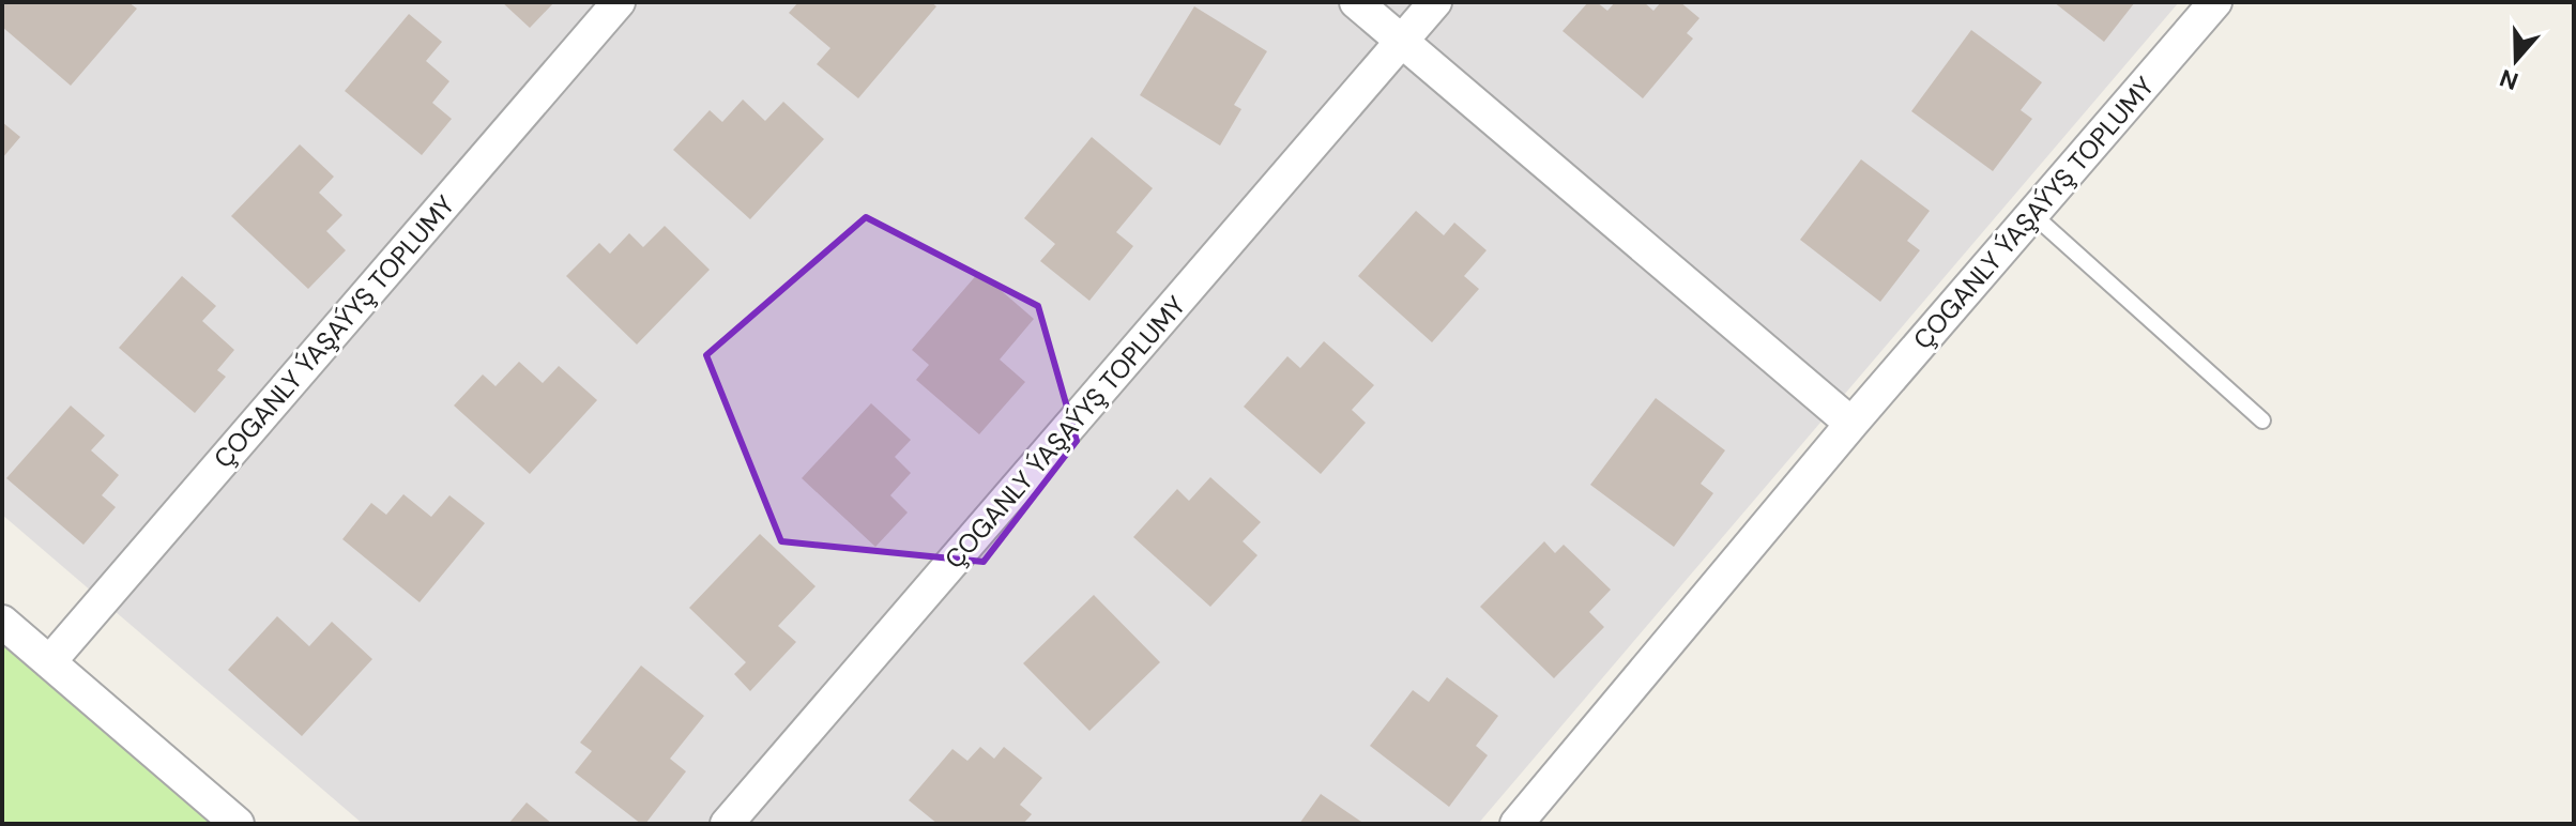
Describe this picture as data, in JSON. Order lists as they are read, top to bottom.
{
  "streets": {
    "street": ["ÇOGANLY ÝAŞAÝYŞ TOPLUMY"]
  },
  "north": "bottom"
}
